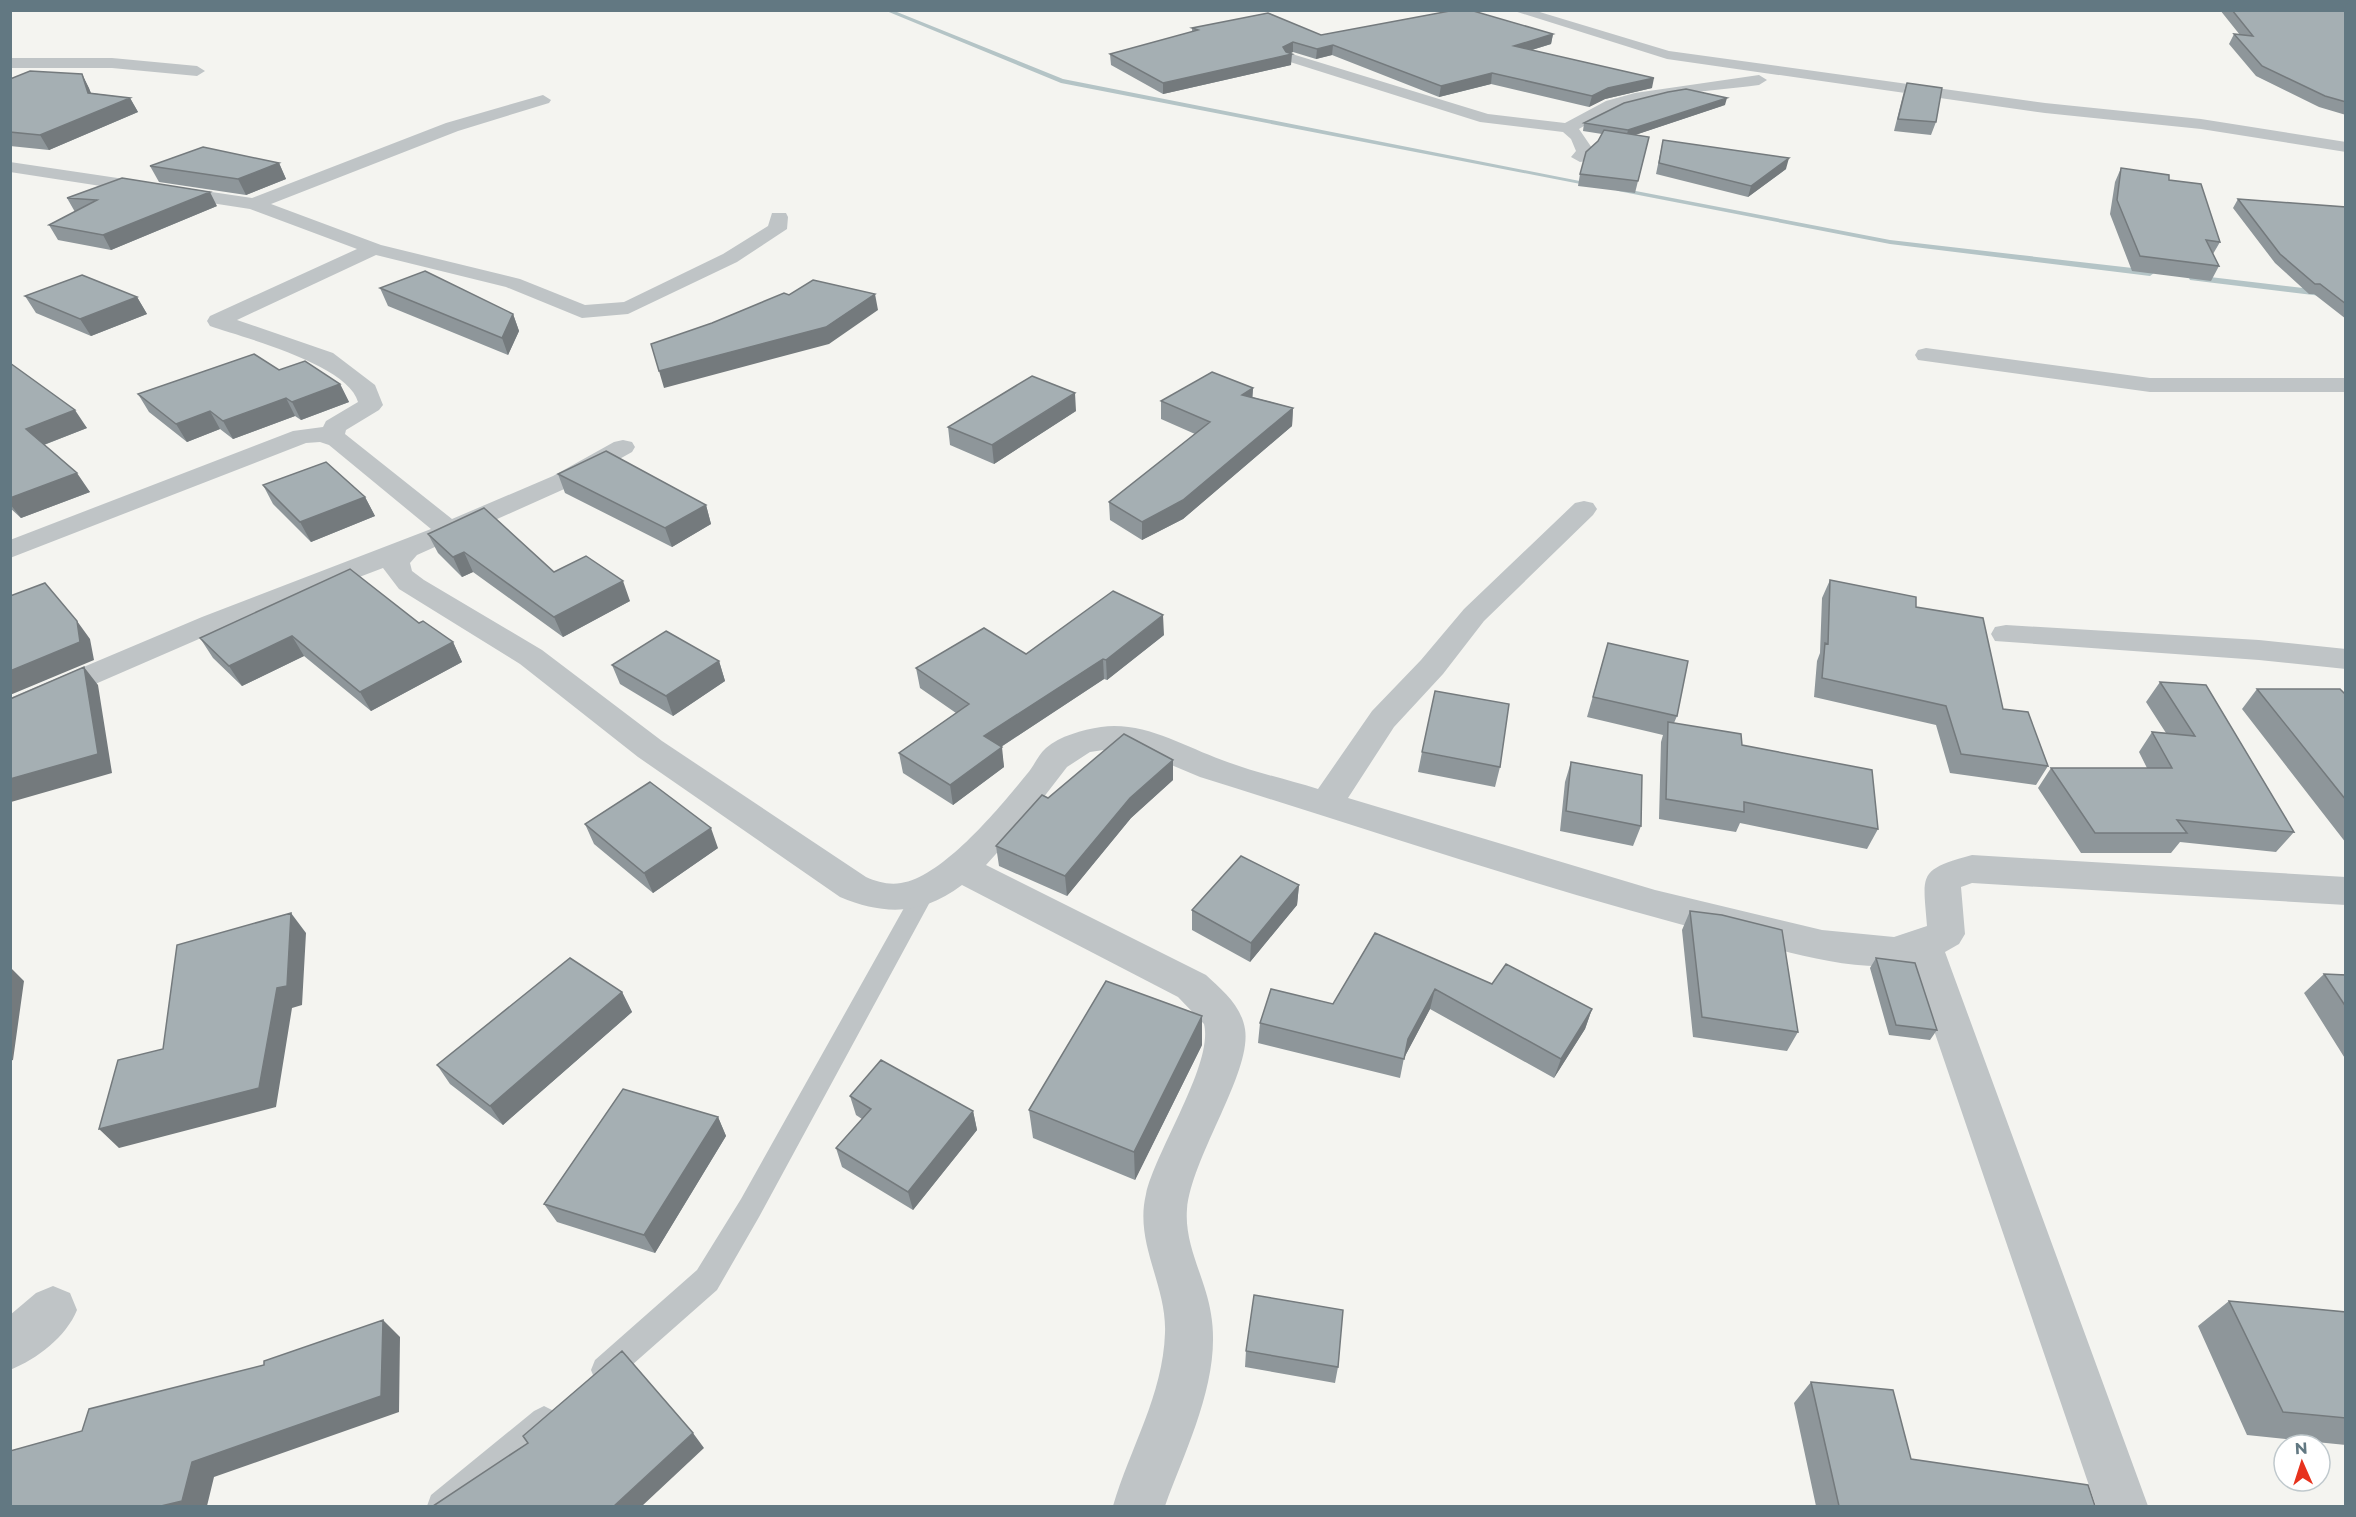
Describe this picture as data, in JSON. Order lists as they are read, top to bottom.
{
  "north": "top"
}
